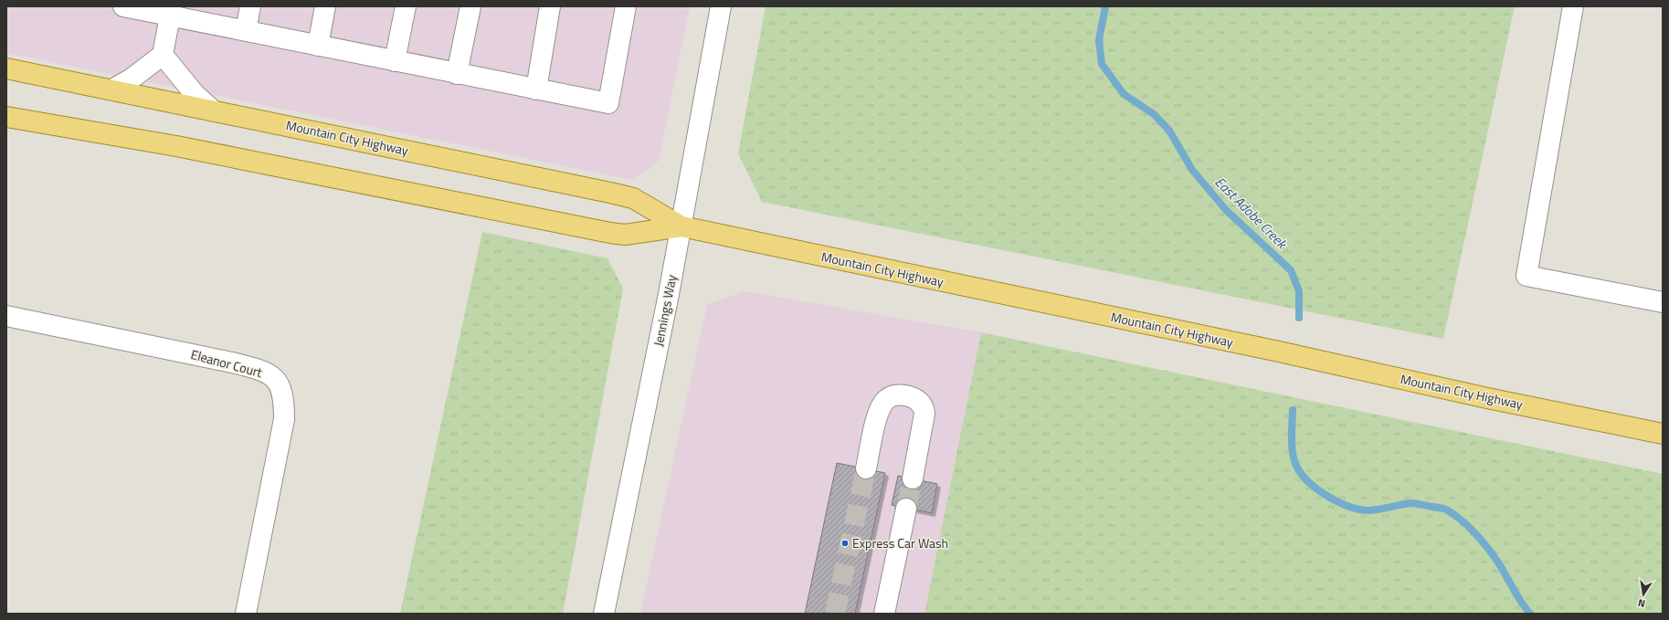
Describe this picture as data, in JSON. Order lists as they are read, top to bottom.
{
  "streets": {
    "main road": ["Mountain City Highway"],
    "street": ["Jennings Way", "Eleanor Court"]
  },
  "crossings": [
    ["Mountain City Highway", "Jennings Way"]
  ],
  "water": ["East Adobe Creek"],
  "places": ["Express Car Wash"],
  "north": "bottom"
}
